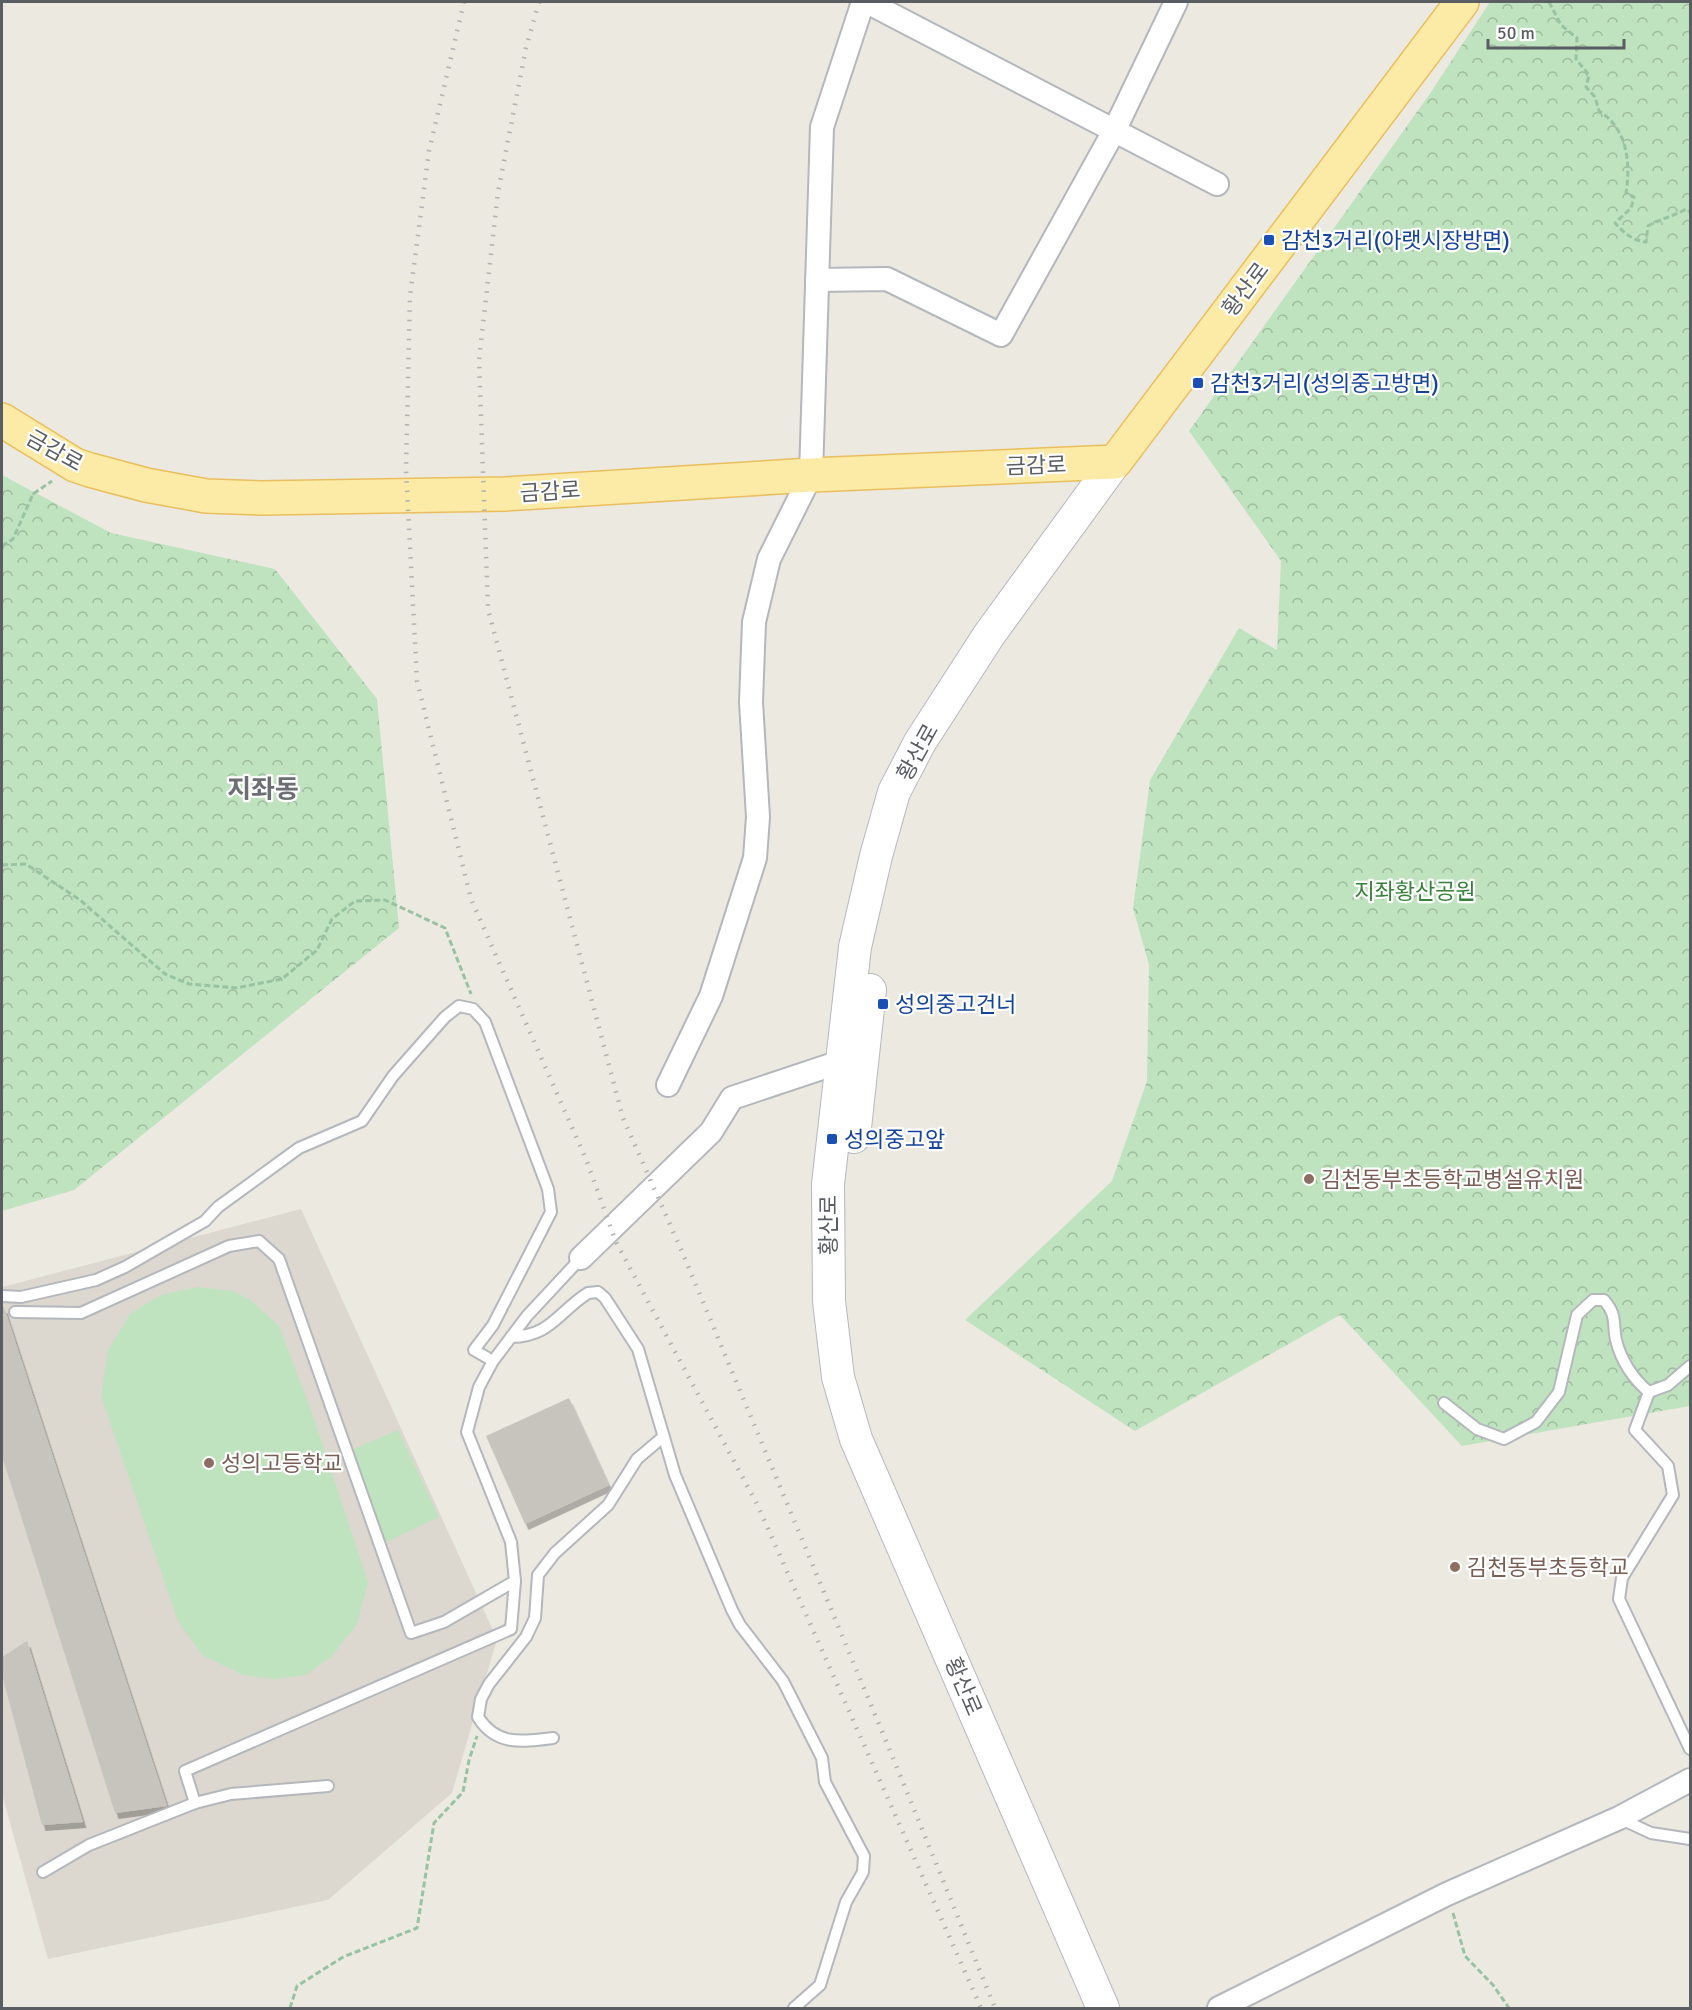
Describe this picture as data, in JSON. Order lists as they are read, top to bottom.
{
  "streets": {
    "main road": ["황산로", "금감로"]
  },
  "crossings": [
    ["황산로", "금감로"]
  ],
  "districts": ["지좌동"],
  "parks": ["지좌황산공원"],
  "places": {
    "transit": [
      "감천3거리(아랫시장방면)",
      "감천3거리(성의중고방면)",
      "성의중고건너",
      "성의중고앞"
    ],
    "other": ["김천동부초등학교병설유치원", "성의고등학교", "김천동부초등학교"]
  },
  "scale_bar": "50 m"
}
